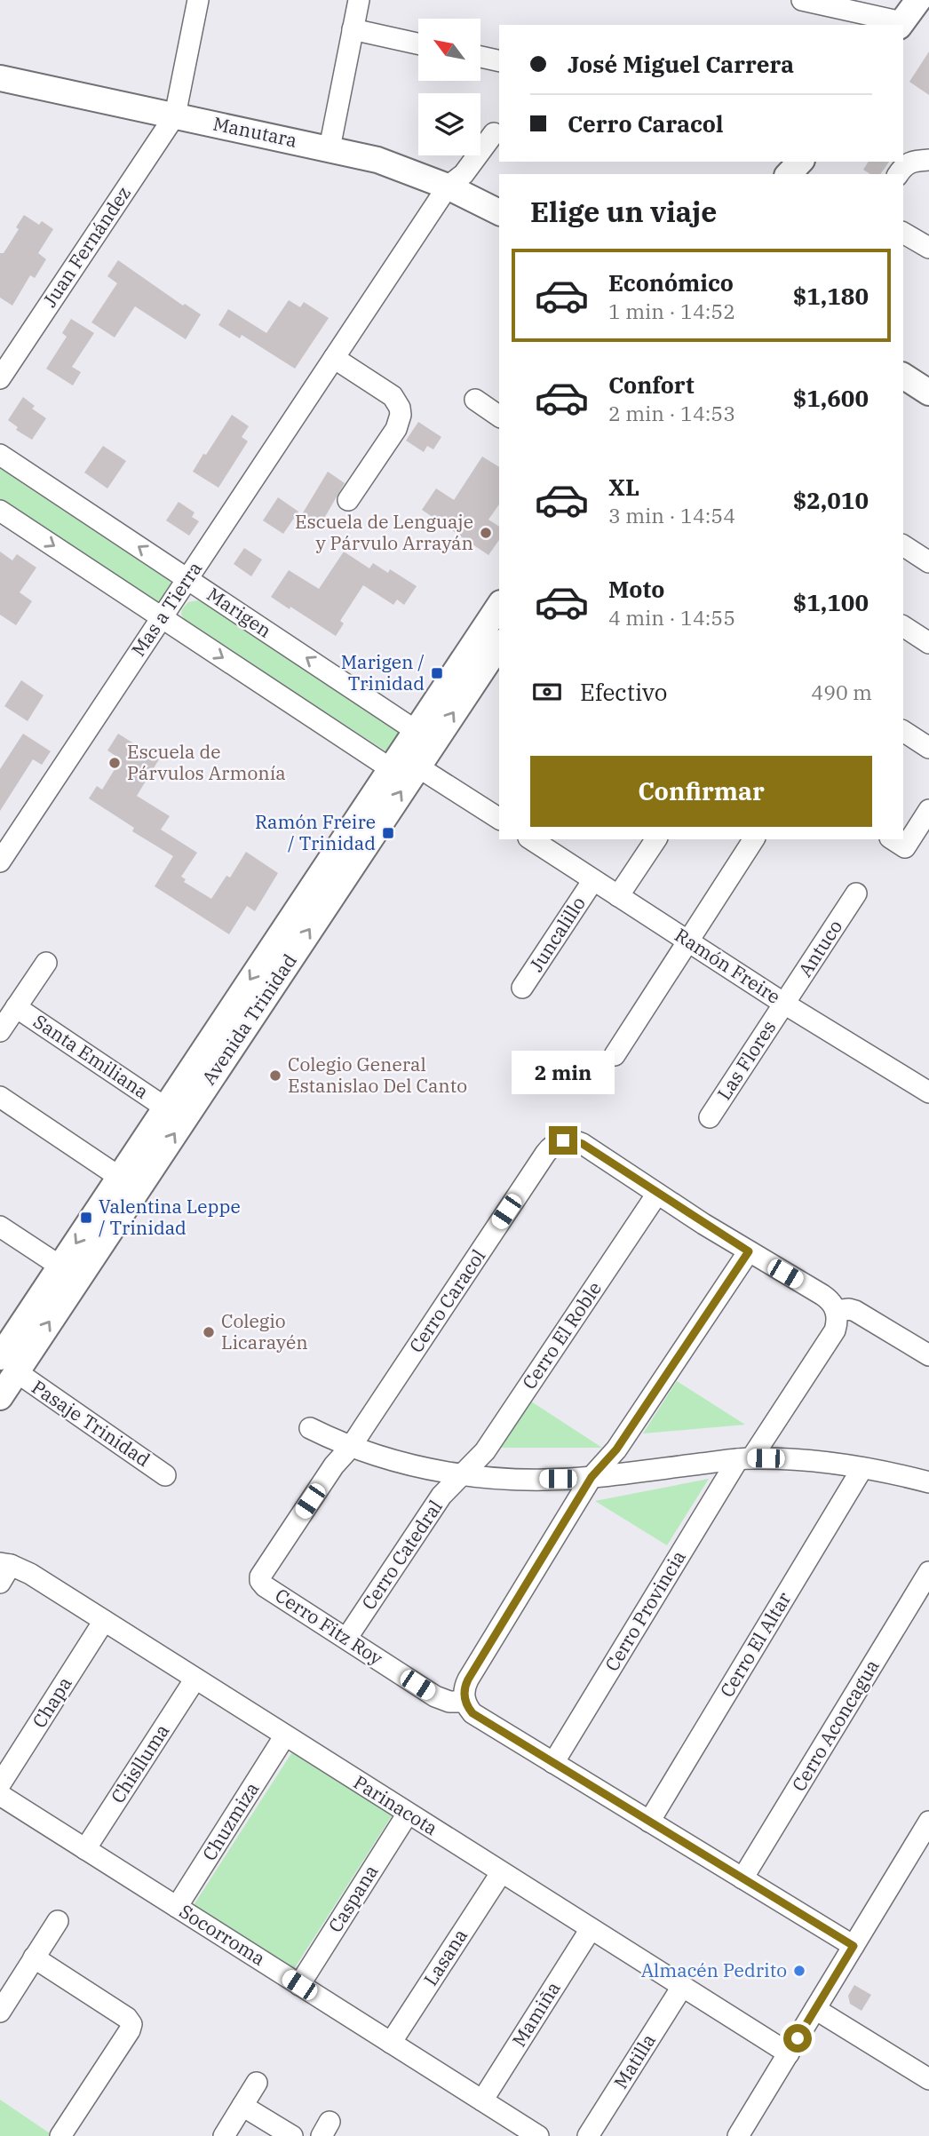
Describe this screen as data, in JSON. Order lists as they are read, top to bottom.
{
  "streets": {
    "main road": ["Manutara", "Avenida Trinidad"],
    "street": [
      "Juan Fernández",
      "Mas a Tierra",
      "Marigen",
      "Juncalillo",
      "Antuco",
      "Ramón Freire",
      "Santa Emiliana",
      "Las Flores",
      "Cerro Caracol",
      "Cerro El Roble",
      "Pasaje Trinidad",
      "Cerro Catedral",
      "Cerro Provincia",
      "Cerro Fitz Roy",
      "Cerro El Altar",
      "Chapa",
      "Cerro Aconcagua",
      "Chislluma",
      "Parinacota",
      "Chuzmiza",
      "Caspana",
      "Socorroma",
      "Lasana",
      "Mamiña",
      "Matilla"
    ]
  },
  "crossings": [
    ["Manutara", "Juan Fernández"],
    ["Manutara", "Mas a Tierra"],
    ["Mas a Tierra", "Marigen"],
    ["Marigen", "Avenida Trinidad"],
    ["Juncalillo", "Ramón Freire"],
    ["Antuco", "Ramón Freire"],
    ["Antuco", "Las Flores"],
    ["Ramón Freire", "Las Flores"],
    ["Avenida Trinidad", "Santa Emiliana"],
    ["Avenida Trinidad", "Pasaje Trinidad"],
    ["Cerro Caracol", "Cerro El Roble"],
    ["Cerro Caracol", "Cerro Fitz Roy"],
    ["Cerro El Roble", "Cerro Catedral"],
    ["Cerro Catedral", "Cerro Fitz Roy"],
    ["Chapa", "Parinacota"],
    ["Chislluma", "Parinacota"],
    ["Chislluma", "Socorroma"],
    ["Parinacota", "Chuzmiza"],
    ["Parinacota", "Caspana"],
    ["Parinacota", "Lasana"],
    ["Parinacota", "Mamiña"],
    ["Parinacota", "Matilla"],
    ["Chuzmiza", "Socorroma"],
    ["Caspana", "Socorroma"],
    ["Socorroma", "Lasana"],
    ["Socorroma", "Mamiña"]
  ],
  "places": {
    "other": [
      "Escuela de Lenguaje y Párvulo Arrayán",
      "Escuela de Párvulos Armonía",
      "Colegio General Estanislao Del Canto",
      "Colegio Licarayén",
      "Almacén Pedrito"
    ],
    "transit": ["Marigen / Trinidad", "Ramón Freire / Trinidad", "Valentina Leppe / Trinidad"]
  },
  "north": "top left",
  "page": {
    "banner": ["José Miguel Carrera", "Cerro Caracol"],
    "heading": "Elige un viaje",
    "list": [
      {
        "name": "Económico",
        "note": "1 min · 14:52",
        "value": "$1,180"
      },
      {
        "name": "Confort",
        "note": "2 min · 14:53",
        "value": "$1,600"
      },
      {
        "name": "XL",
        "note": "3 min · 14:54",
        "value": "$2,010"
      },
      {
        "name": "Moto",
        "note": "4 min · 14:55",
        "value": "$1,100"
      }
    ],
    "pay": ["Efectivo", "490 m"],
    "buttons": "Confirmar",
    "bubble": "2 min"
  }
}
